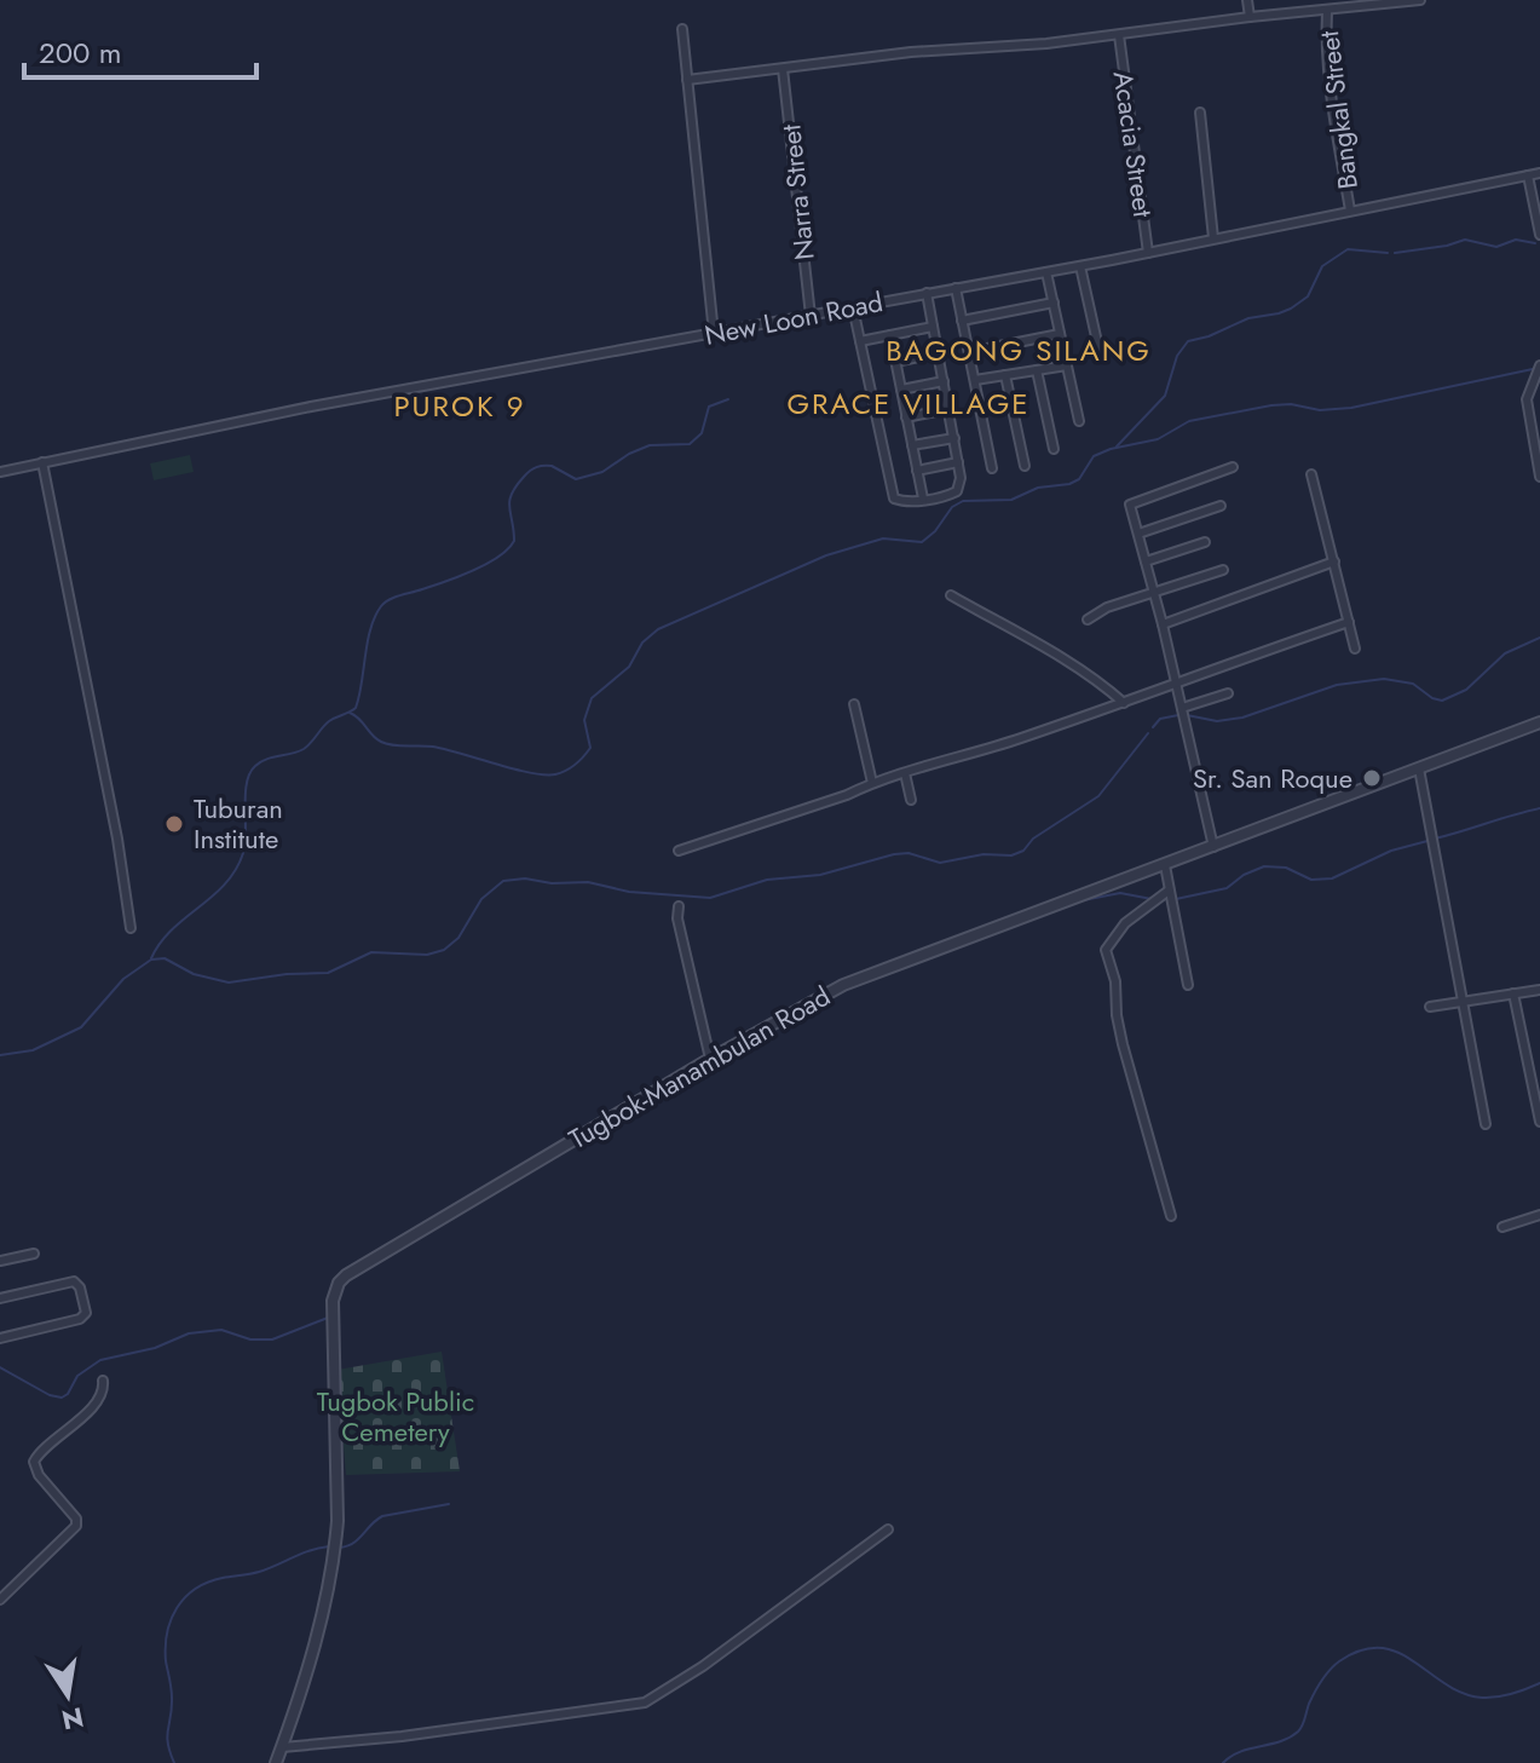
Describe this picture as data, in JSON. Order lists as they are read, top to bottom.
{
  "streets": {
    "street": [
      "Bangkal Street",
      "Acacia Street",
      "Narra Street",
      "New Loon Road",
      "Tugbok-Manambulan Road"
    ]
  },
  "crossings": [
    ["Bangkal Street", "New Loon Road"],
    ["Acacia Street", "New Loon Road"],
    ["Narra Street", "New Loon Road"]
  ],
  "districts": ["BAGONG SILANG", "GRACE VILLAGE", "PUROK 9"],
  "parks": ["Tugbok Public Cemetery"],
  "places": ["Sr. San Roque", "Tuburan Institute"],
  "scale_bar": "200 m",
  "north": "bottom"
}
